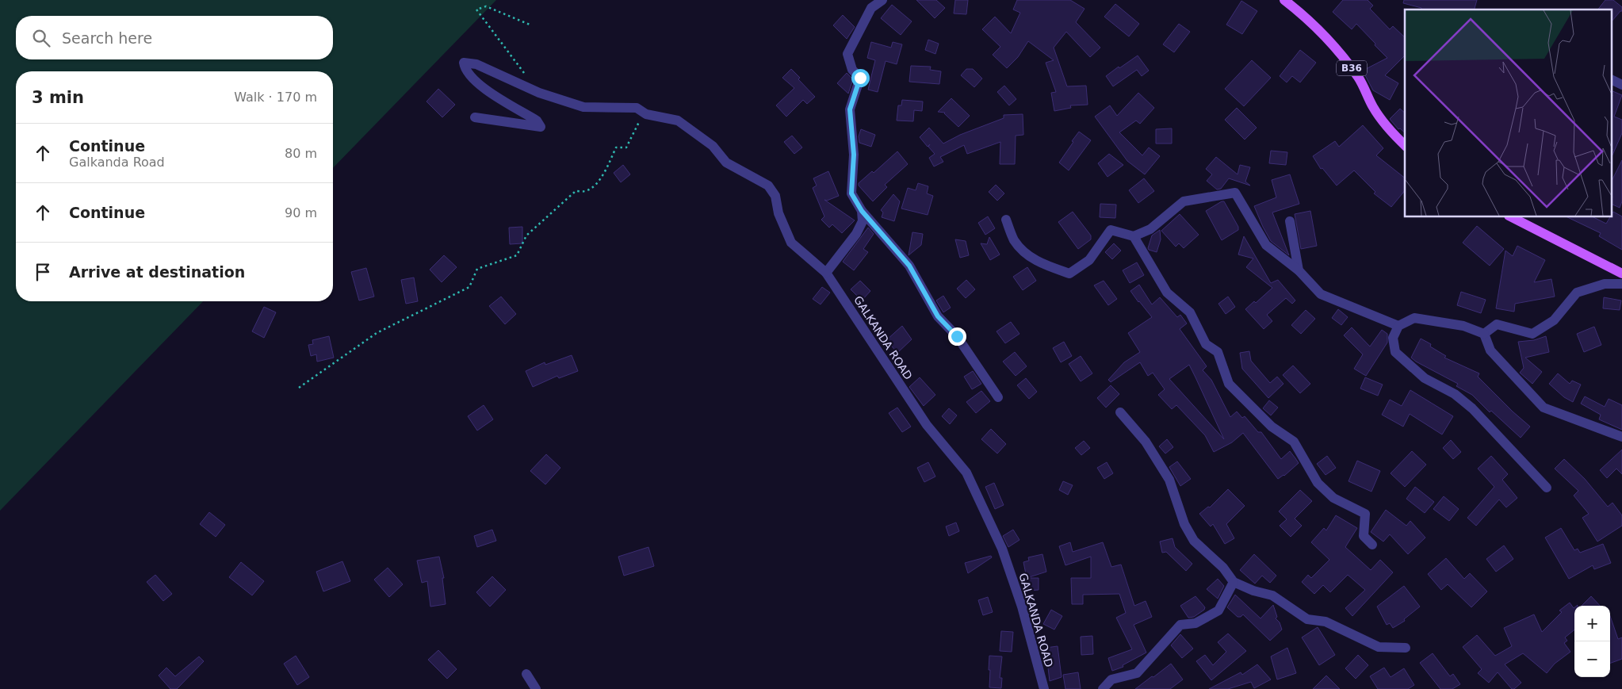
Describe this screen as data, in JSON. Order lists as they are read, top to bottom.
{
  "streets": {
    "main road": ["B36"],
    "street": ["GALKANDA ROAD"]
  },
  "page": {
    "search": "Search here",
    "heading": ["3 min", "Walk · 170 m"],
    "list": [
      ["Continue", "Galkanda Road", "80 m"],
      ["Continue", "90 m"],
      "Arrive at destination"
    ],
    "map_buttons": ["+", "−"]
  }
}
